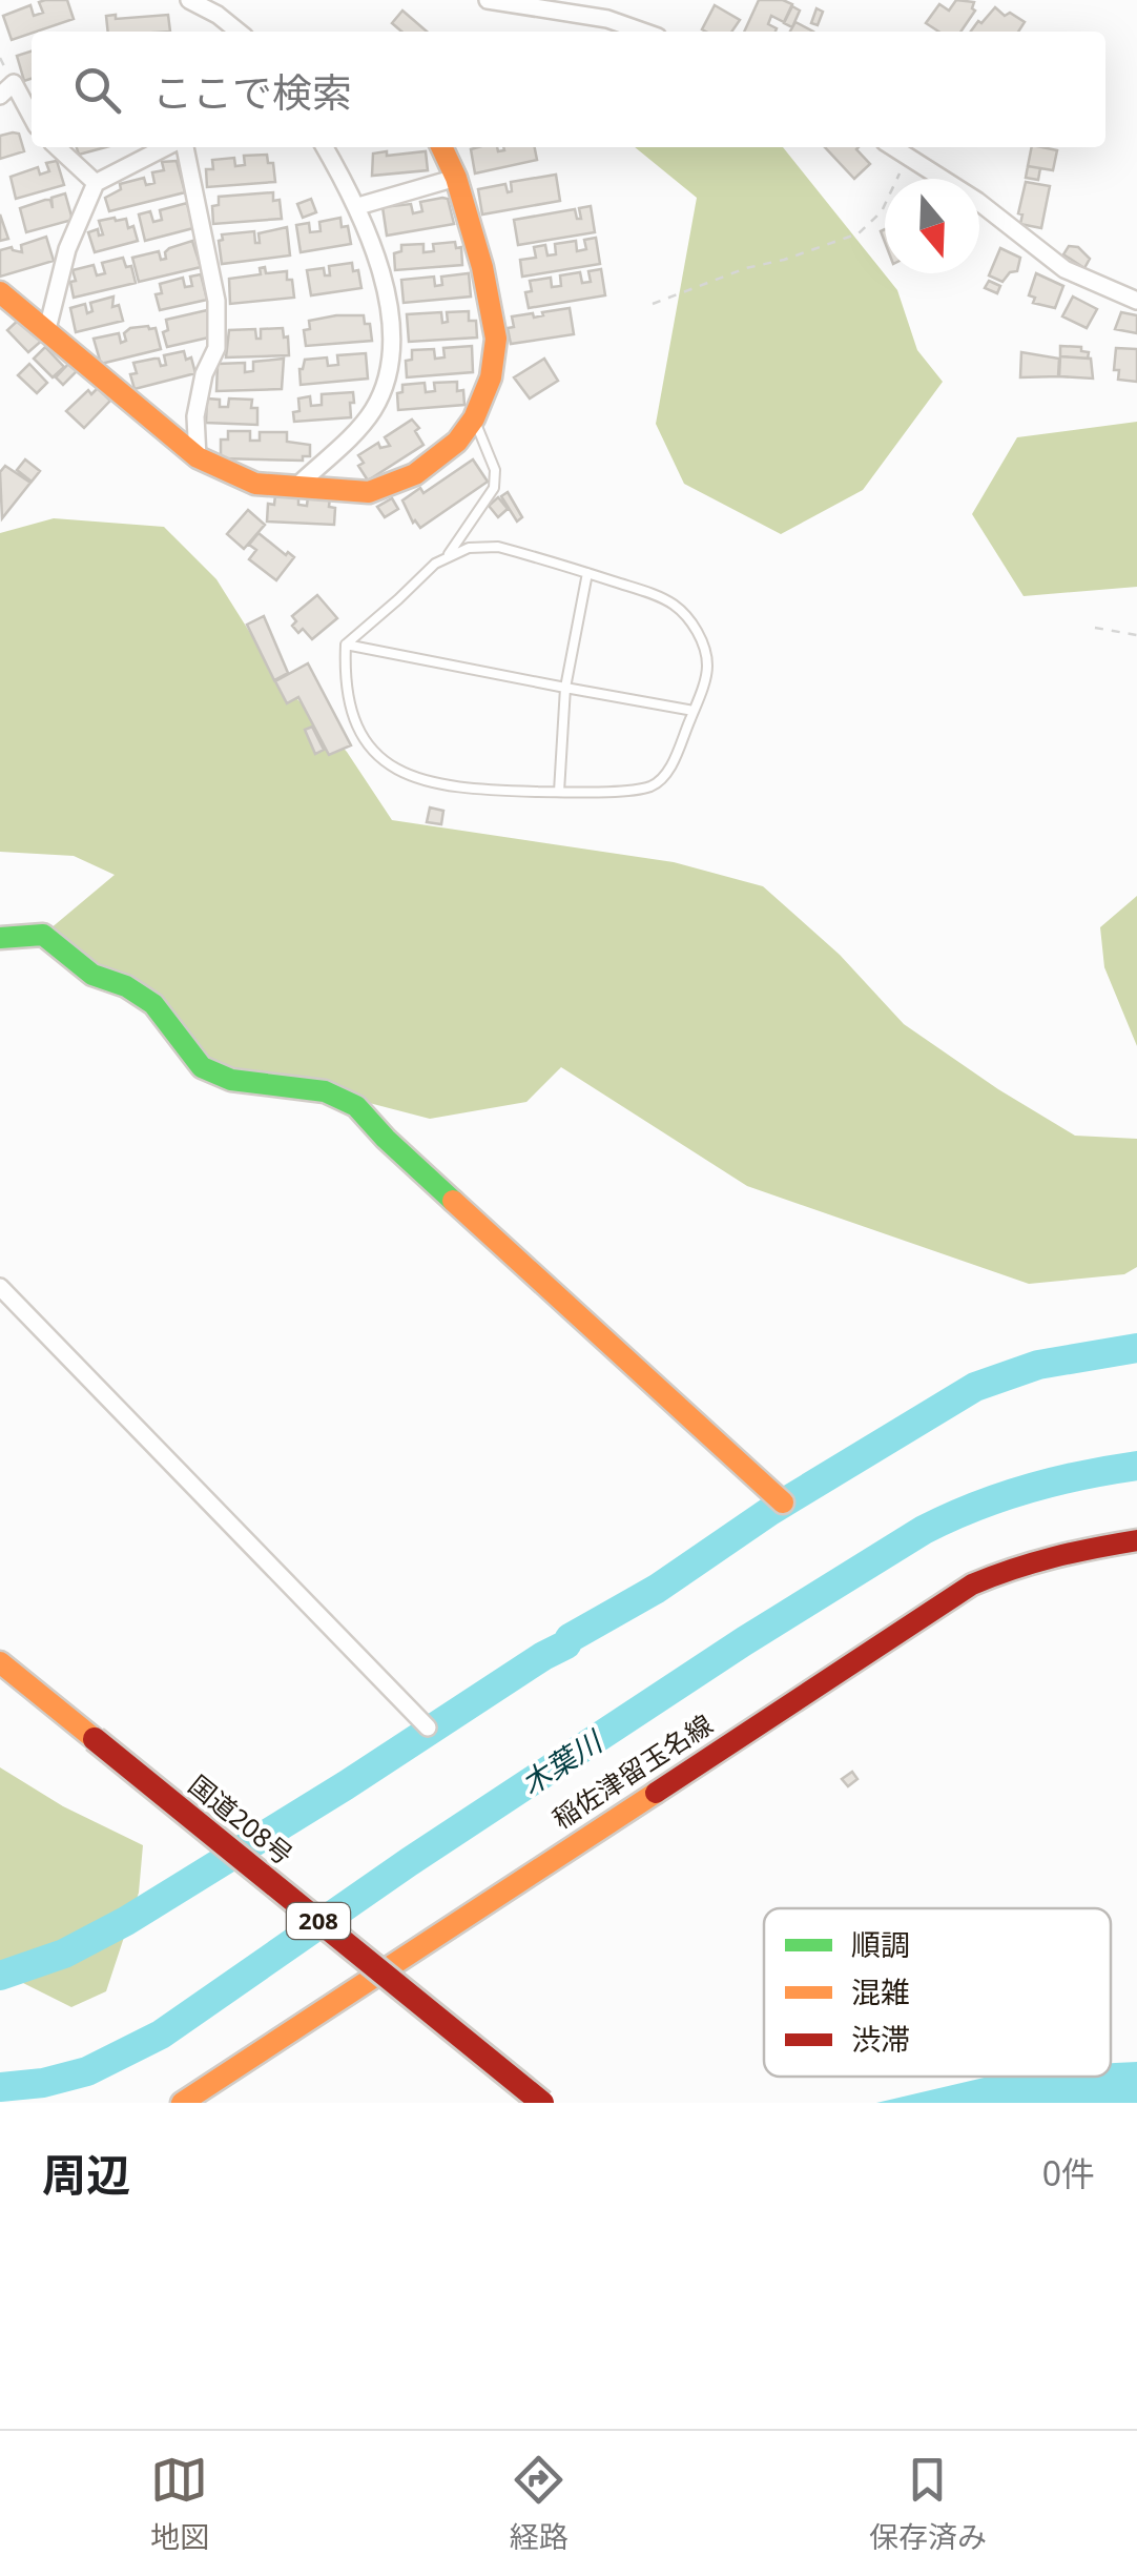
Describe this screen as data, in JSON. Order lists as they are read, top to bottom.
{
  "streets": {
    "main road": ["稲佐津留玉名線", "国道208号", "208"]
  },
  "water": ["木葉川"],
  "legend": ["順調", "混雑", "渋滞"],
  "north": "bottom",
  "page": {
    "search": "ここで検索",
    "heading": ["周辺", "0件"],
    "nav": ["地図", "経路", "保存済み"]
  }
}
